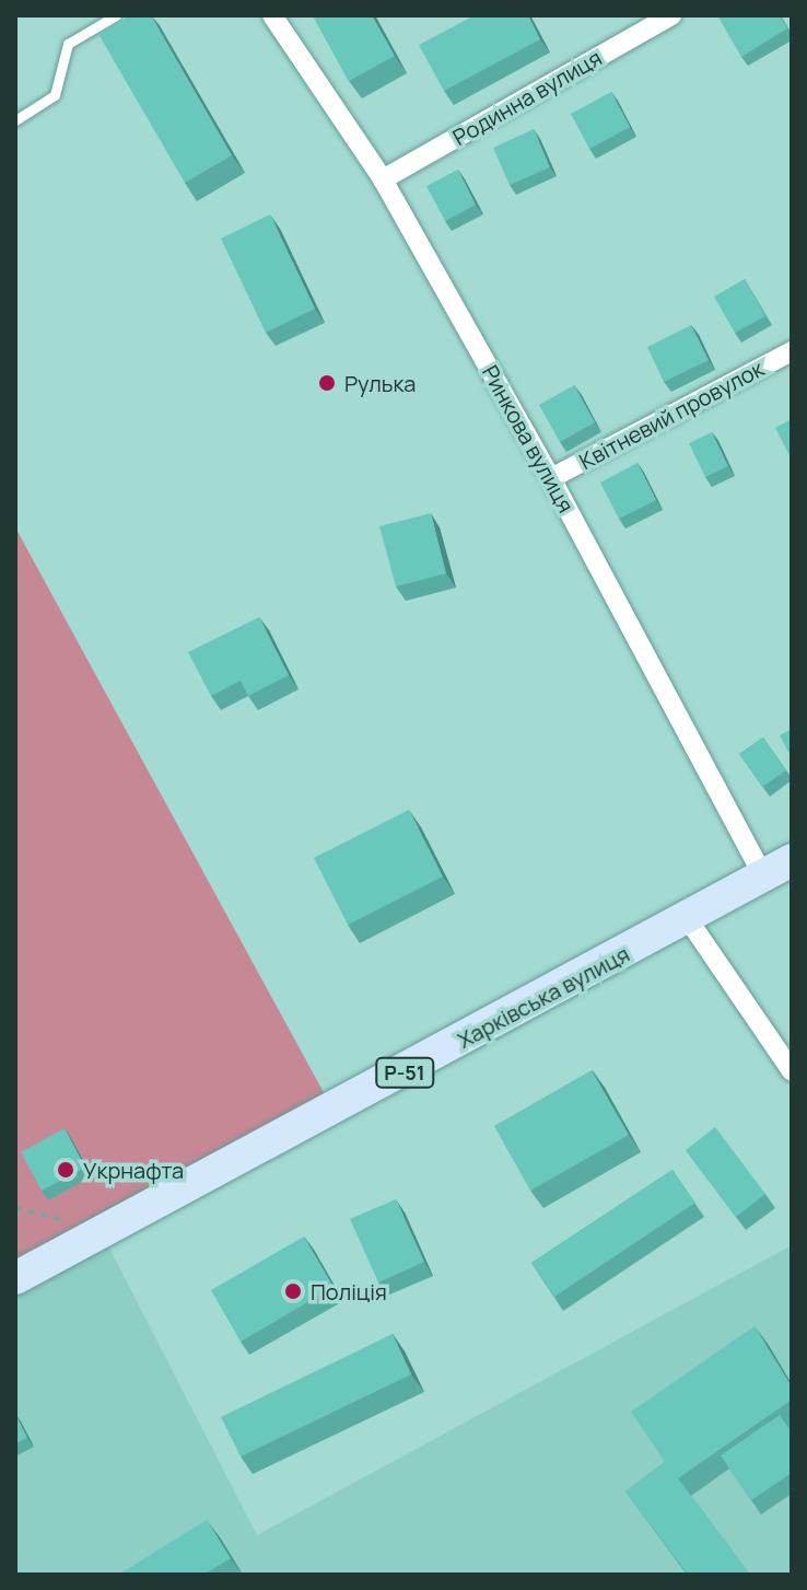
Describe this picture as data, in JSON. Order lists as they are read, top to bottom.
{
  "streets": {
    "main road": ["Харківська вулиця", "Р-51"],
    "street": ["Родинна вулиця", "Квітневий провулок", "Ринкова вулиця"]
  },
  "crossings": [
    ["Родинна вулиця", "Ринкова вулиця"],
    ["Квітневий провулок", "Ринкова вулиця"],
    ["Ринкова вулиця", "Харківська вулиця"]
  ],
  "places": ["Рулька", "Укрнафта", "Поліція"]
}
